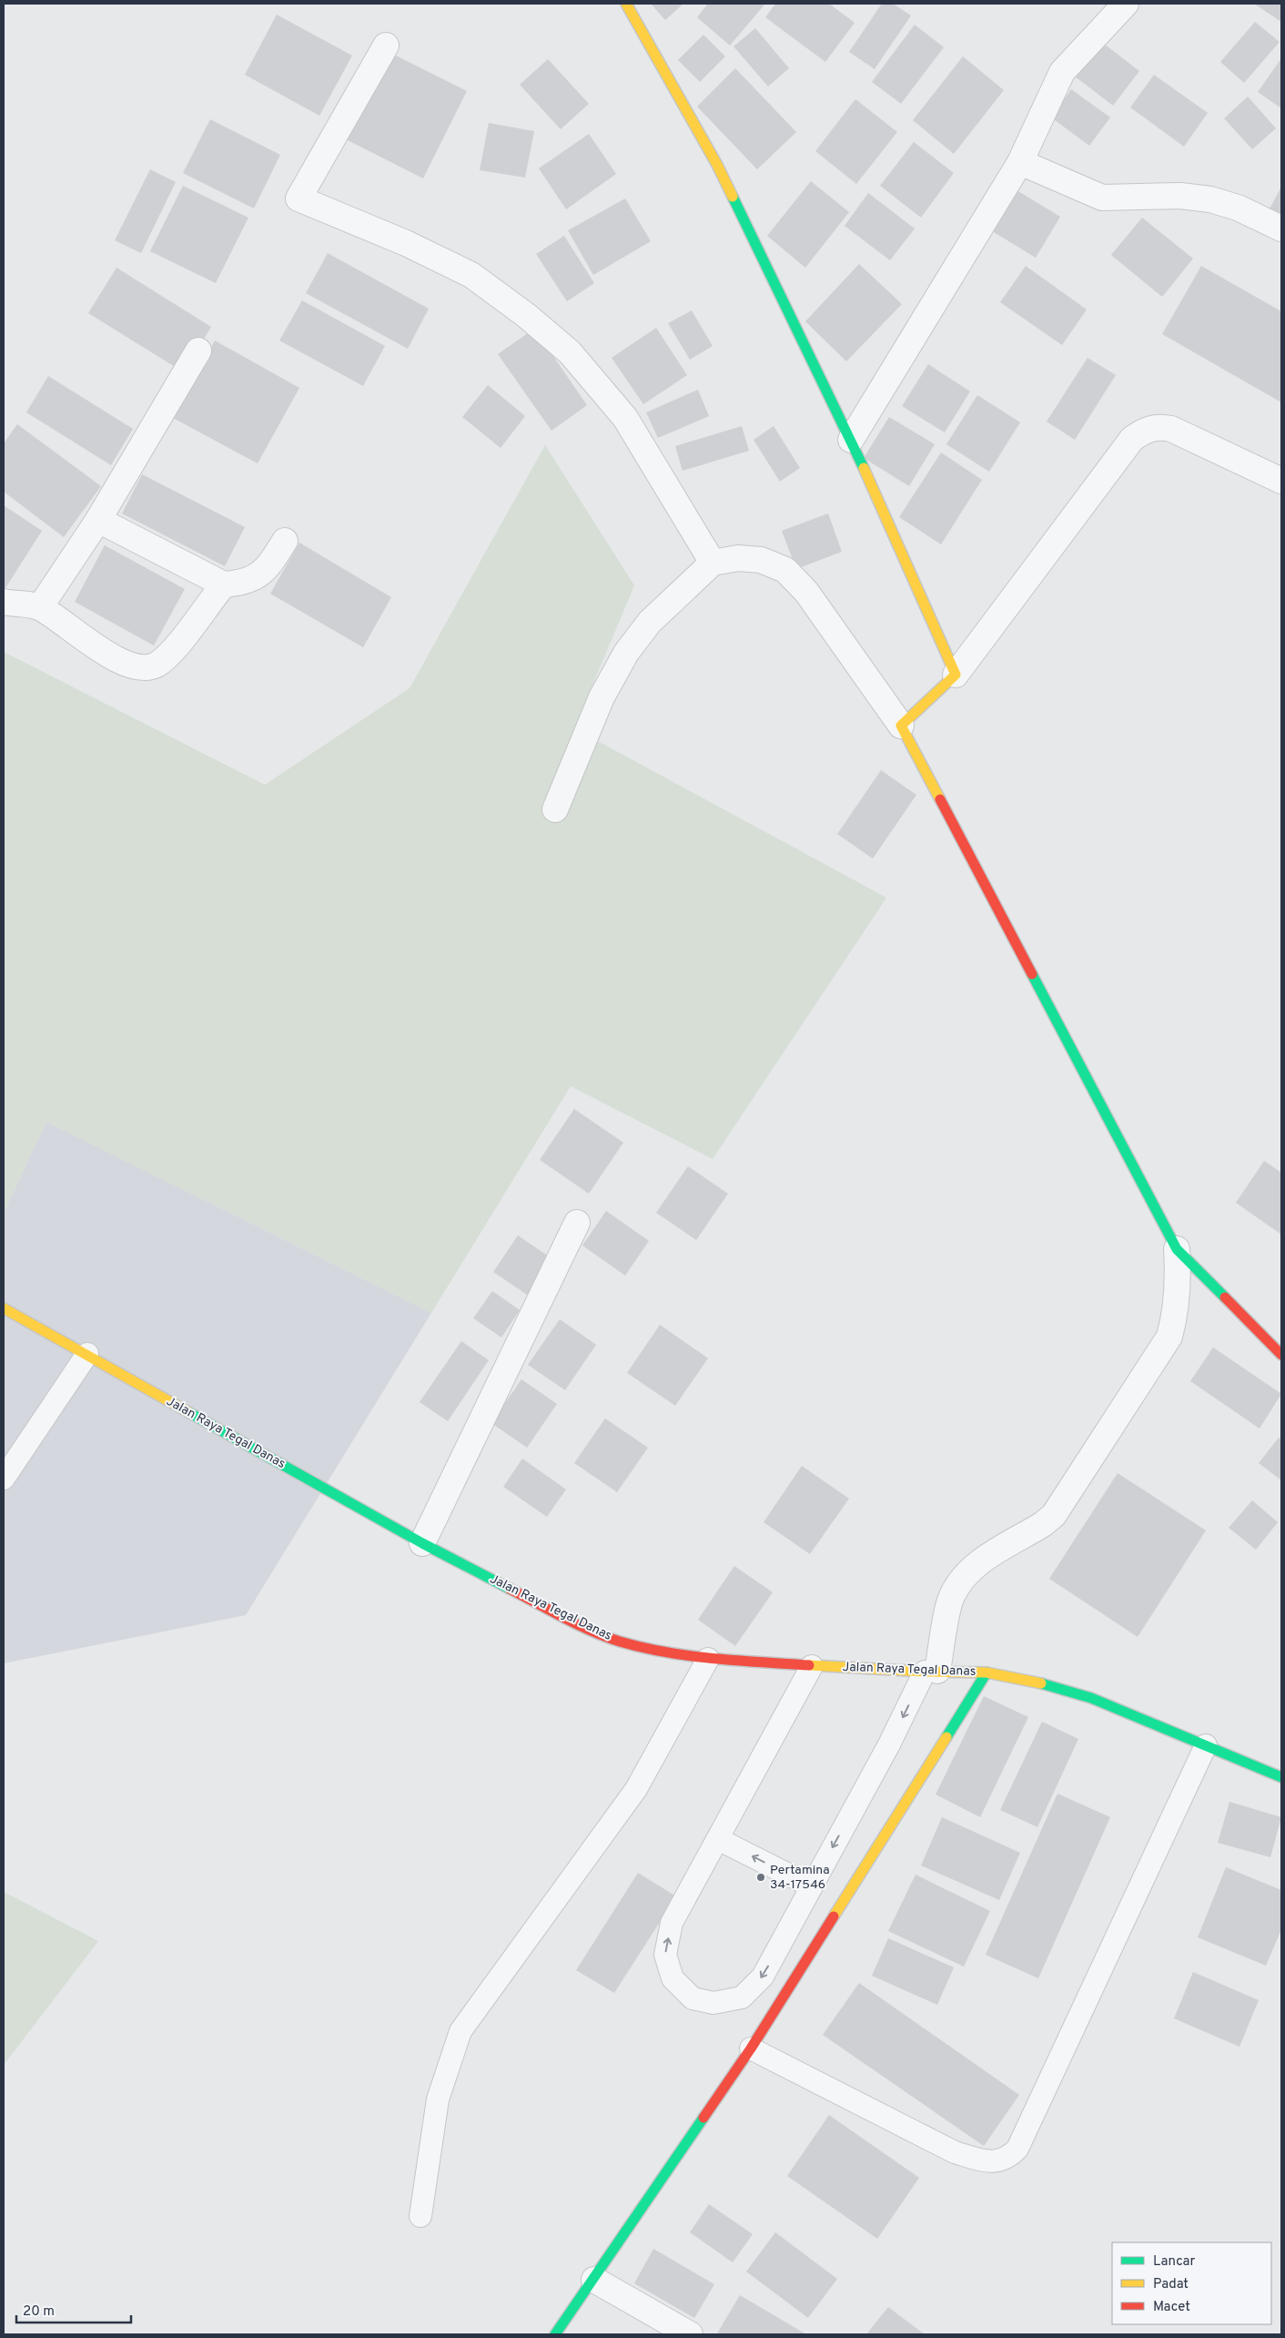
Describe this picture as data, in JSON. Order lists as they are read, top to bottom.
{
  "streets": {
    "street": ["Jalan Raya Tegal Danas"]
  },
  "places": ["Pertamina 34-17546"],
  "legend": ["Lancar", "Padat", "Macet"],
  "scale_bar": "20 m"
}
